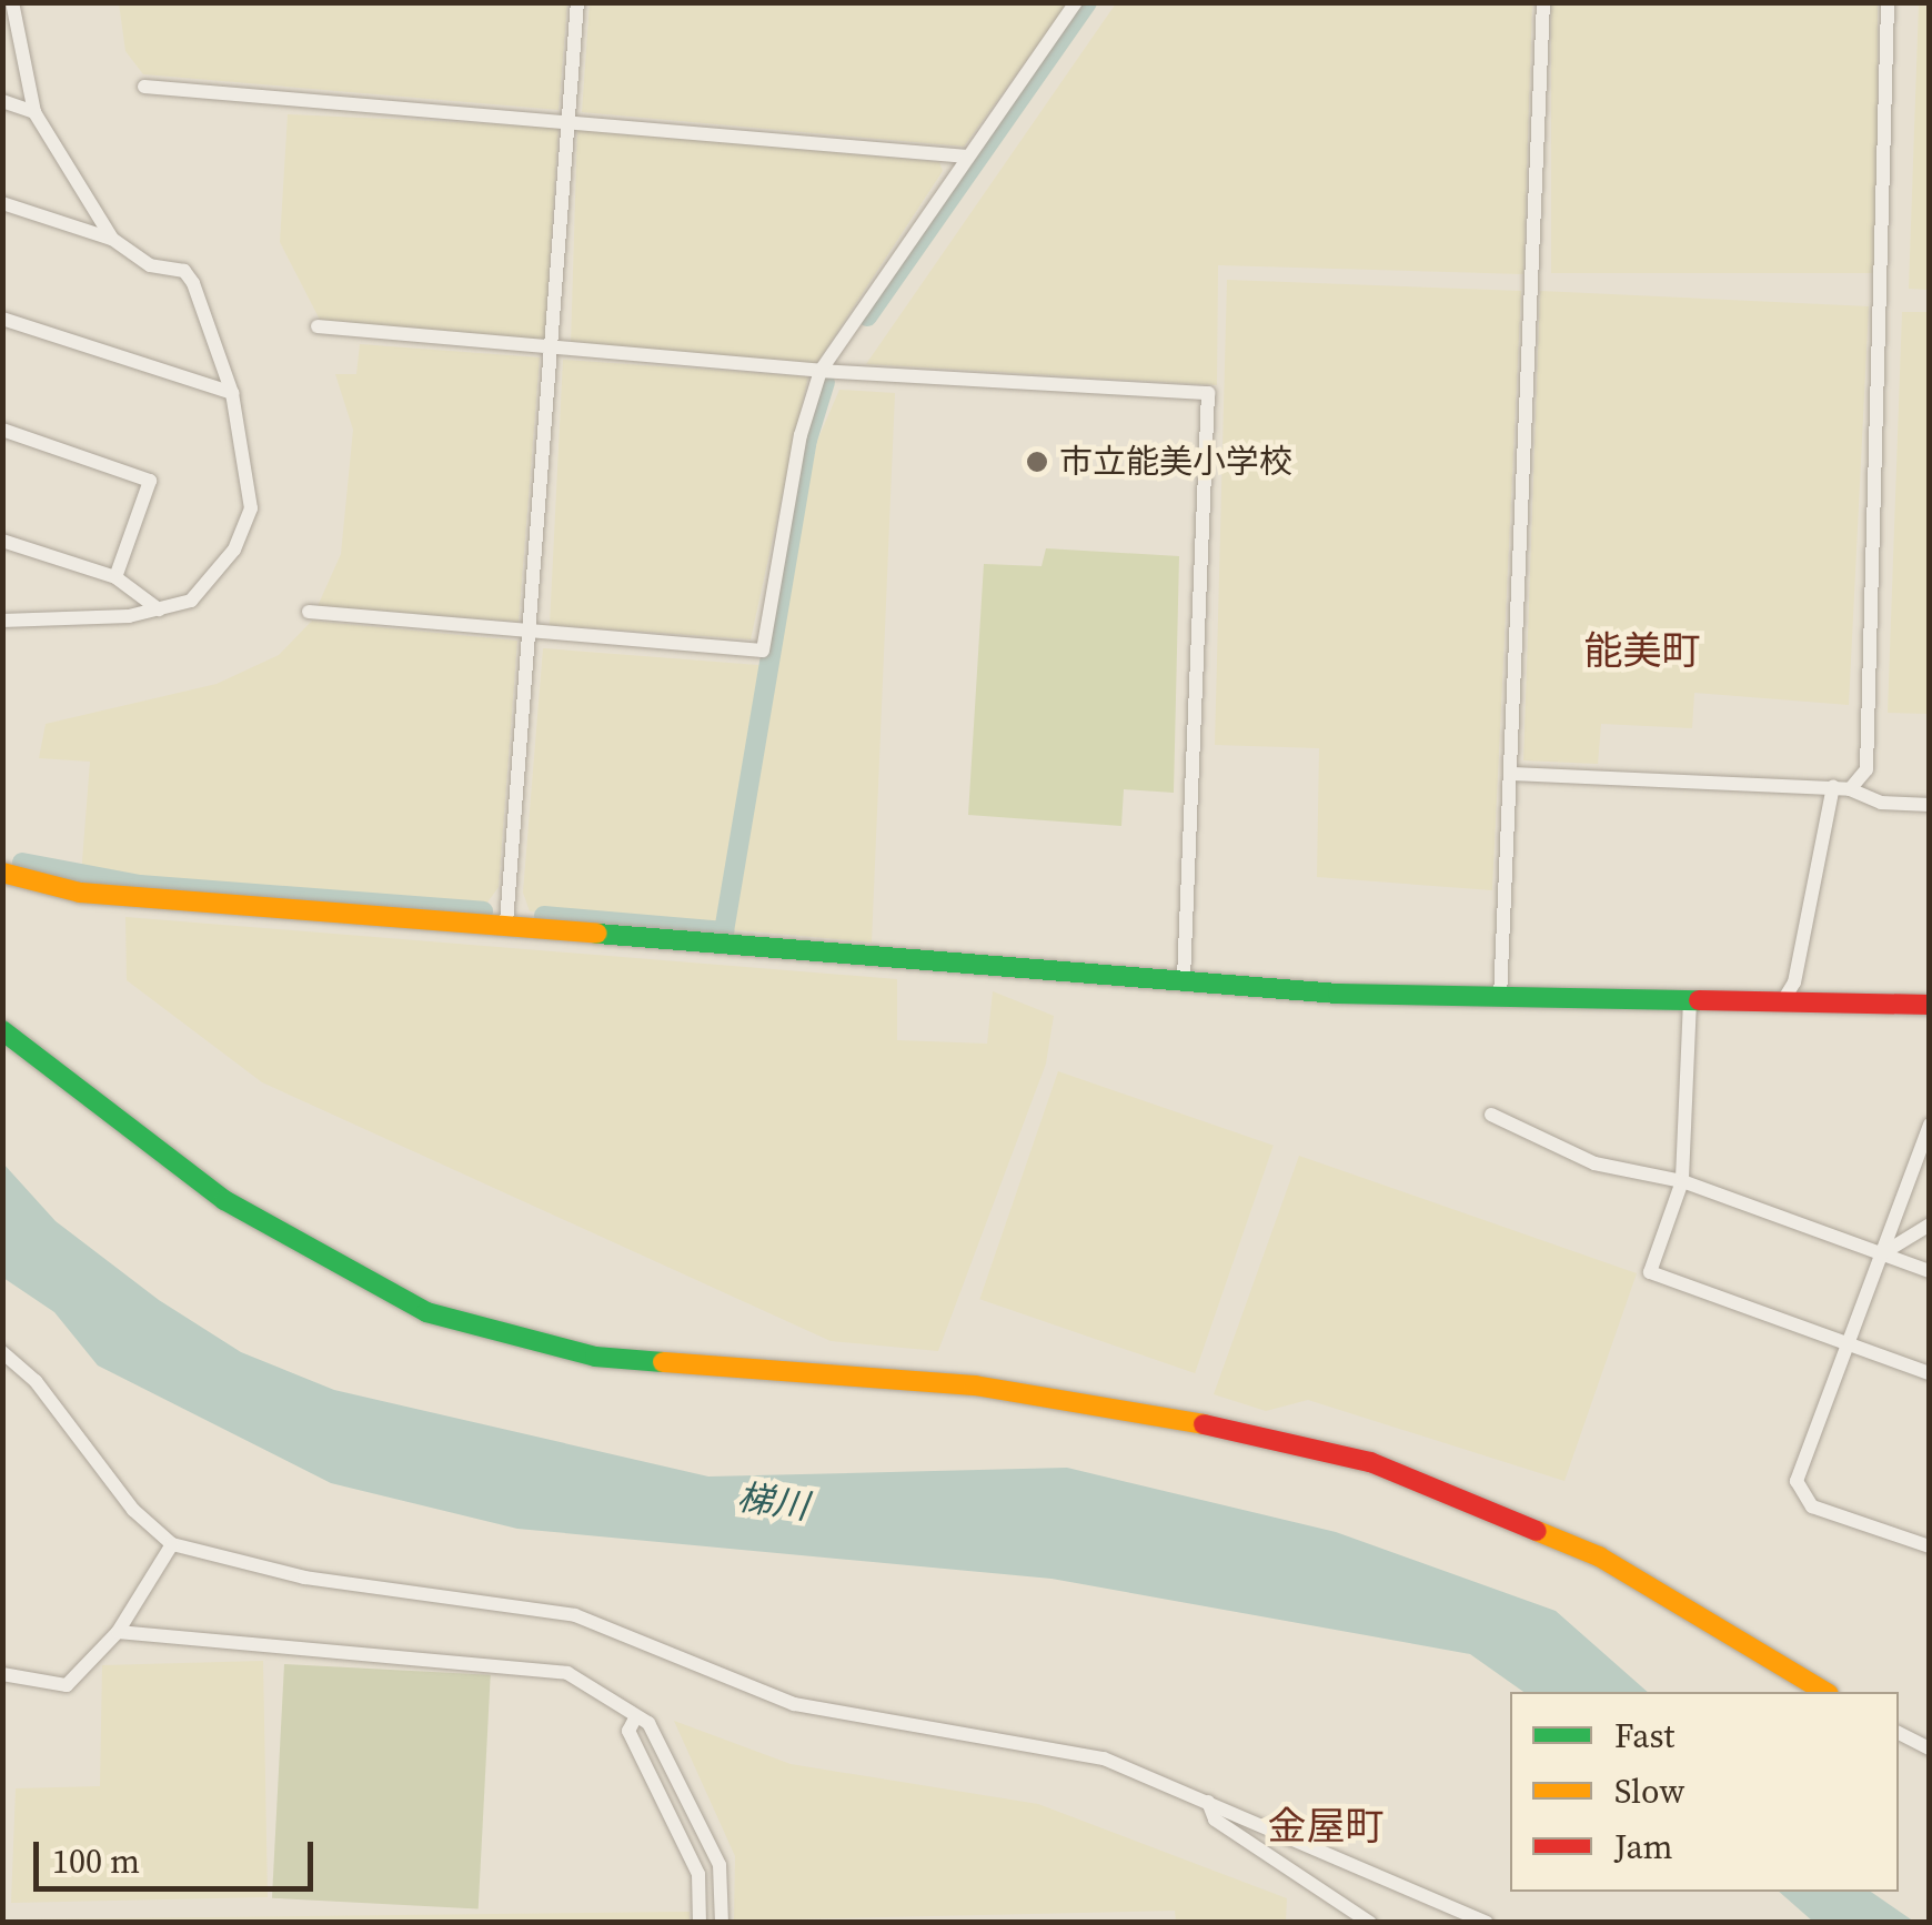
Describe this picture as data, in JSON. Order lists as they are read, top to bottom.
{
  "districts": ["能美町", "金屋町"],
  "water": ["梯川"],
  "places": ["市立能美小学校"],
  "legend": ["Fast", "Slow", "Jam"],
  "scale_bar": "100 m"
}
